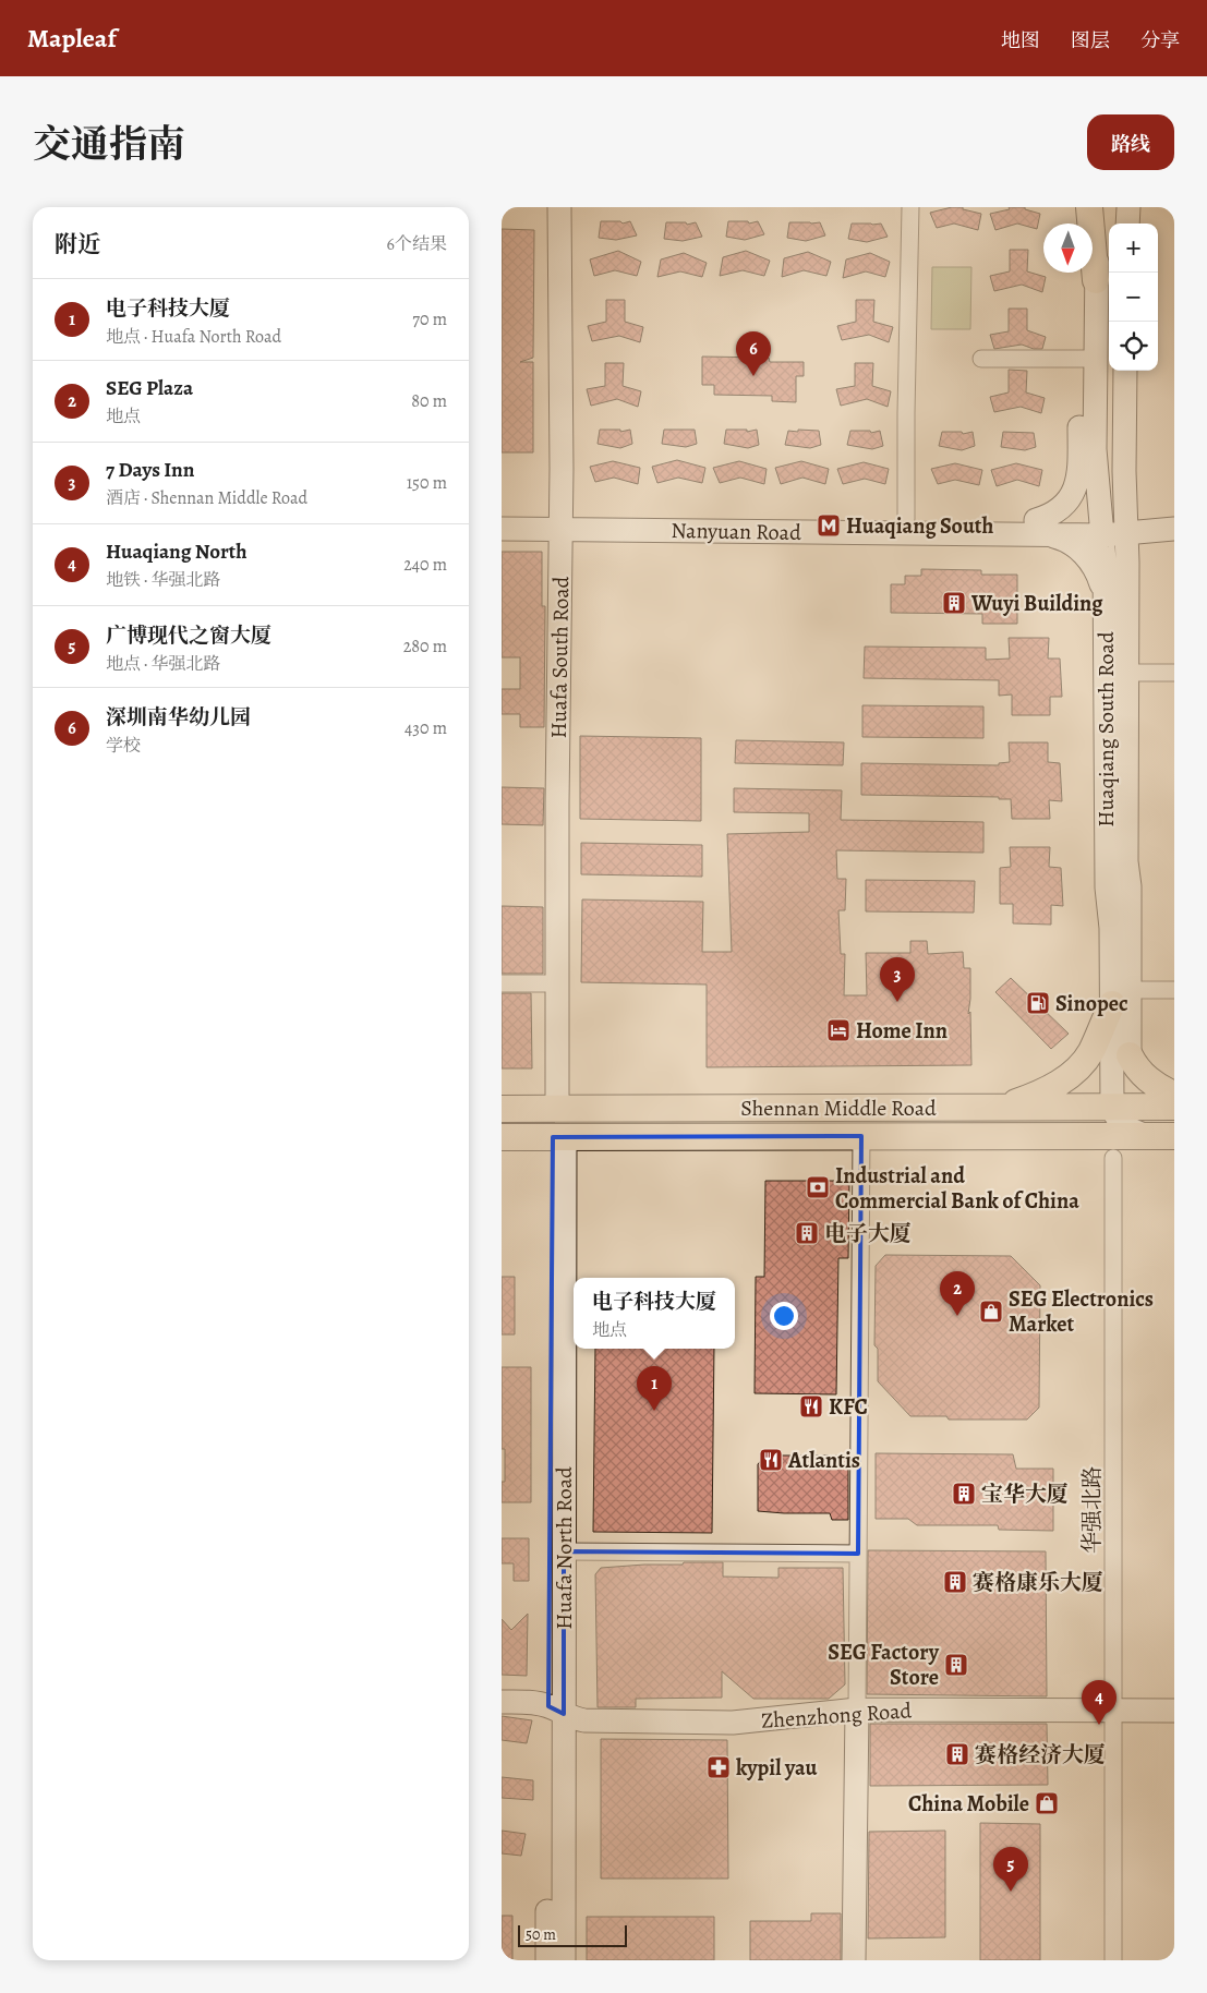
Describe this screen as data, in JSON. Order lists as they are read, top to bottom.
{
  "streets": {
    "main road": [
      "Nanyuan Road",
      "Huafa South Road",
      "Huaqiang South Road",
      "Shennan Middle Road",
      "Huafa North Road",
      "Zhenzhong Road"
    ],
    "street": ["华强北路"]
  },
  "crossings": [
    ["Nanyuan Road", "Huafa South Road"],
    ["Nanyuan Road", "Huaqiang South Road"],
    ["Huafa South Road", "Shennan Middle Road"],
    ["Huaqiang South Road", "Shennan Middle Road"],
    ["Shennan Middle Road", "Huafa North Road"],
    ["华强北路", "Zhenzhong Road"],
    ["Huafa North Road", "Zhenzhong Road"]
  ],
  "places": {
    "metro station": ["Huaqiang South"],
    "building": [
      "Wuyi Building",
      "电子大厦",
      "宝华大厦",
      "赛格康乐大厦",
      "SEG Factory Store",
      "赛格经济大厦"
    ],
    "fuel station": ["Sinopec"],
    "hotel": ["Home Inn"],
    "bank": ["Industrial and Commercial Bank of China"],
    "shop": ["SEG Electronics Market", "China Mobile"],
    "restaurant": ["KFC", "Atlantis"],
    "pharmacy": ["kypil yau"]
  },
  "scale_bar": "50 m",
  "north": "bottom",
  "page": {
    "header": "Mapleaf",
    "nav": ["地图", "图层", "分享"],
    "title": "交通指南",
    "buttons": "路线",
    "heading": ["附近", "6个结果"],
    "map_buttons": ["+", "−"],
    "list": [
      {
        "mark": "1",
        "name": "电子科技大厦",
        "note": "地点 · Huafa North Road",
        "value": "70 m"
      },
      {
        "mark": "2",
        "name": "SEG Plaza",
        "note": "地点",
        "value": "80 m"
      },
      {
        "mark": "3",
        "name": "7 Days Inn",
        "note": "酒店 · Shennan Middle Road",
        "value": "150 m"
      },
      {
        "mark": "4",
        "name": "Huaqiang North",
        "note": "地铁 · 华强北路",
        "value": "240 m"
      },
      {
        "mark": "5",
        "name": "广博现代之窗大厦",
        "note": "地点 · 华强北路",
        "value": "280 m"
      },
      {
        "mark": "6",
        "name": "深圳南华幼儿园",
        "note": "学校",
        "value": "430 m"
      }
    ],
    "pins": [
      "6",
      "3",
      "2",
      "1",
      "4",
      "5"
    ],
    "popup": ["电子科技大厦", "地点"],
    "scale": "50 m"
  }
}
